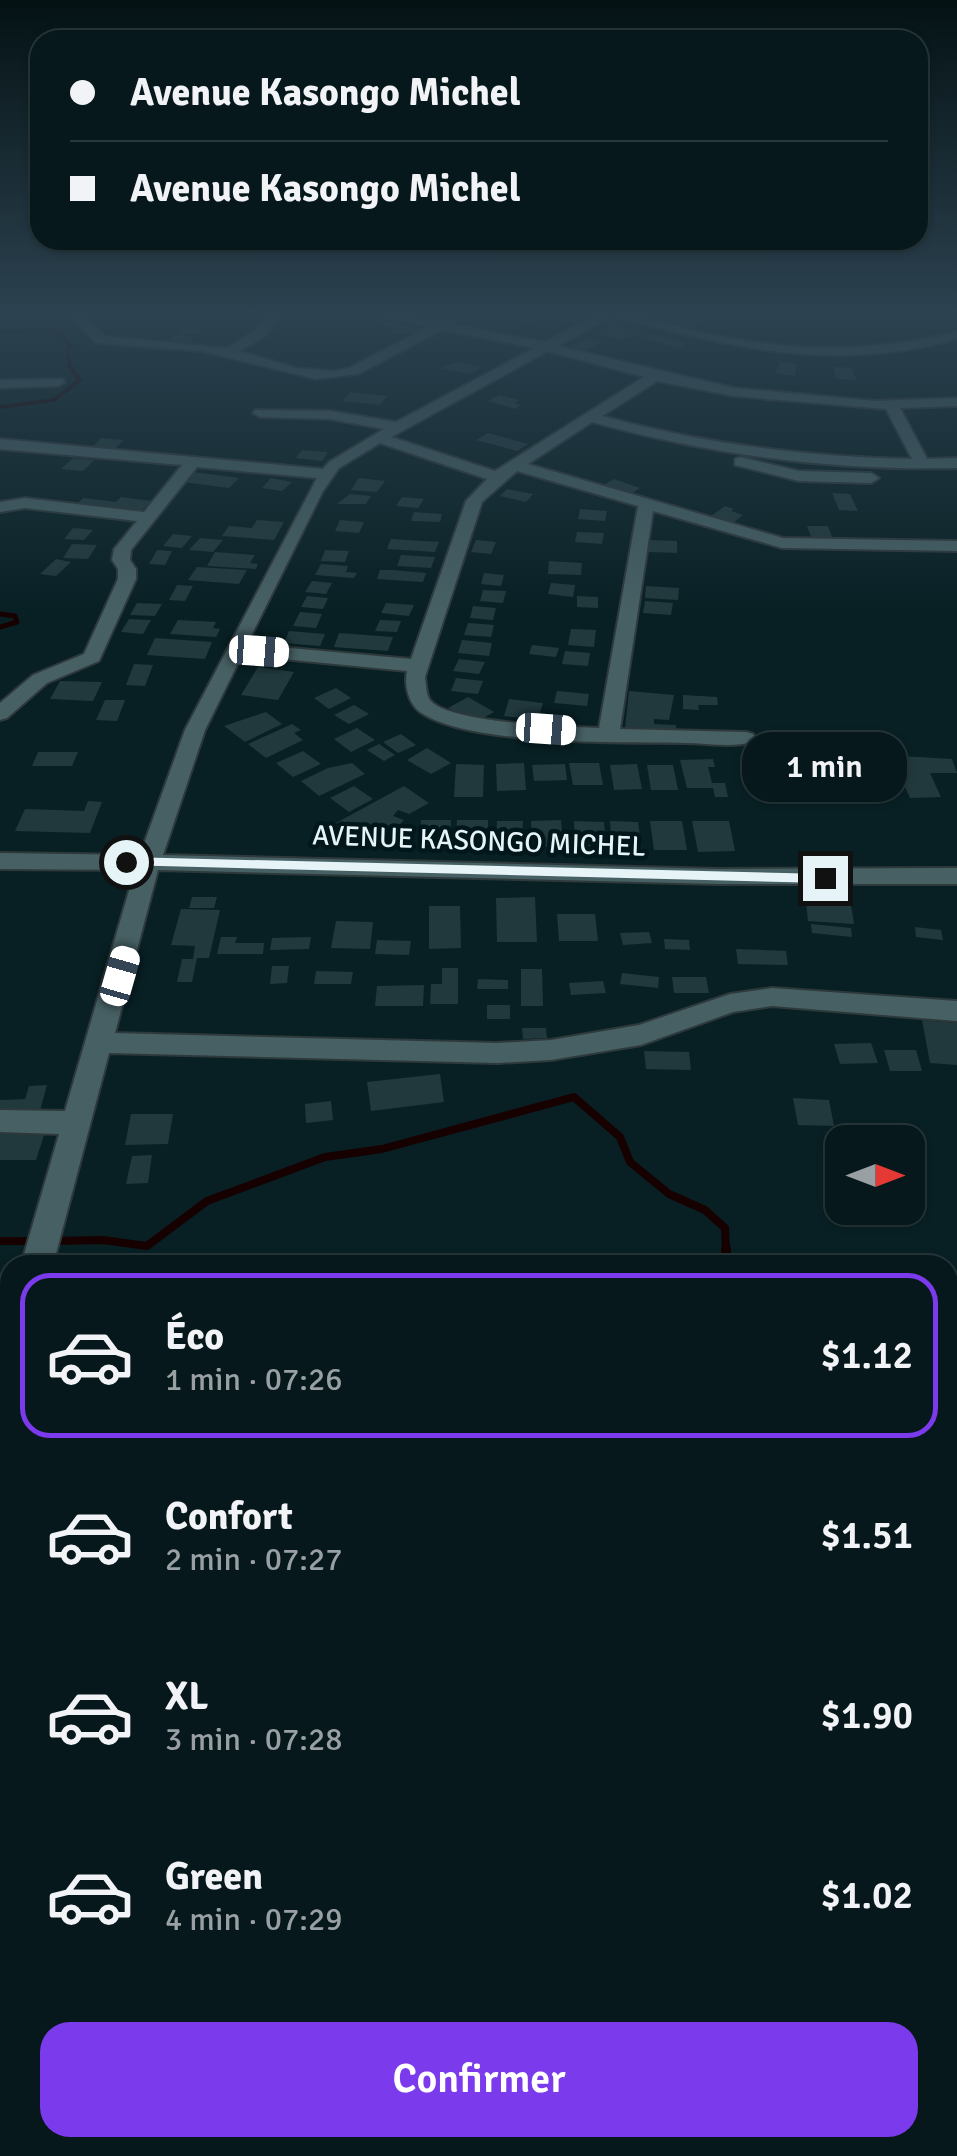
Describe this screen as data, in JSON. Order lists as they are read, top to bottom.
{
  "streets": {
    "street": ["AVENUE KASONGO MICHEL"]
  },
  "north": "right",
  "page": {
    "banner": ["Avenue Kasongo Michel", "Avenue Kasongo Michel"],
    "bubble": "1 min",
    "list": [
      {
        "name": "Éco",
        "note": "1 min · 07:26",
        "value": "$1.12"
      },
      {
        "name": "Confort",
        "note": "2 min · 07:27",
        "value": "$1.51"
      },
      {
        "name": "XL",
        "note": "3 min · 07:28",
        "value": "$1.90"
      },
      {
        "name": "Green",
        "note": "4 min · 07:29",
        "value": "$1.02"
      }
    ],
    "buttons": "Confirmer"
  }
}
